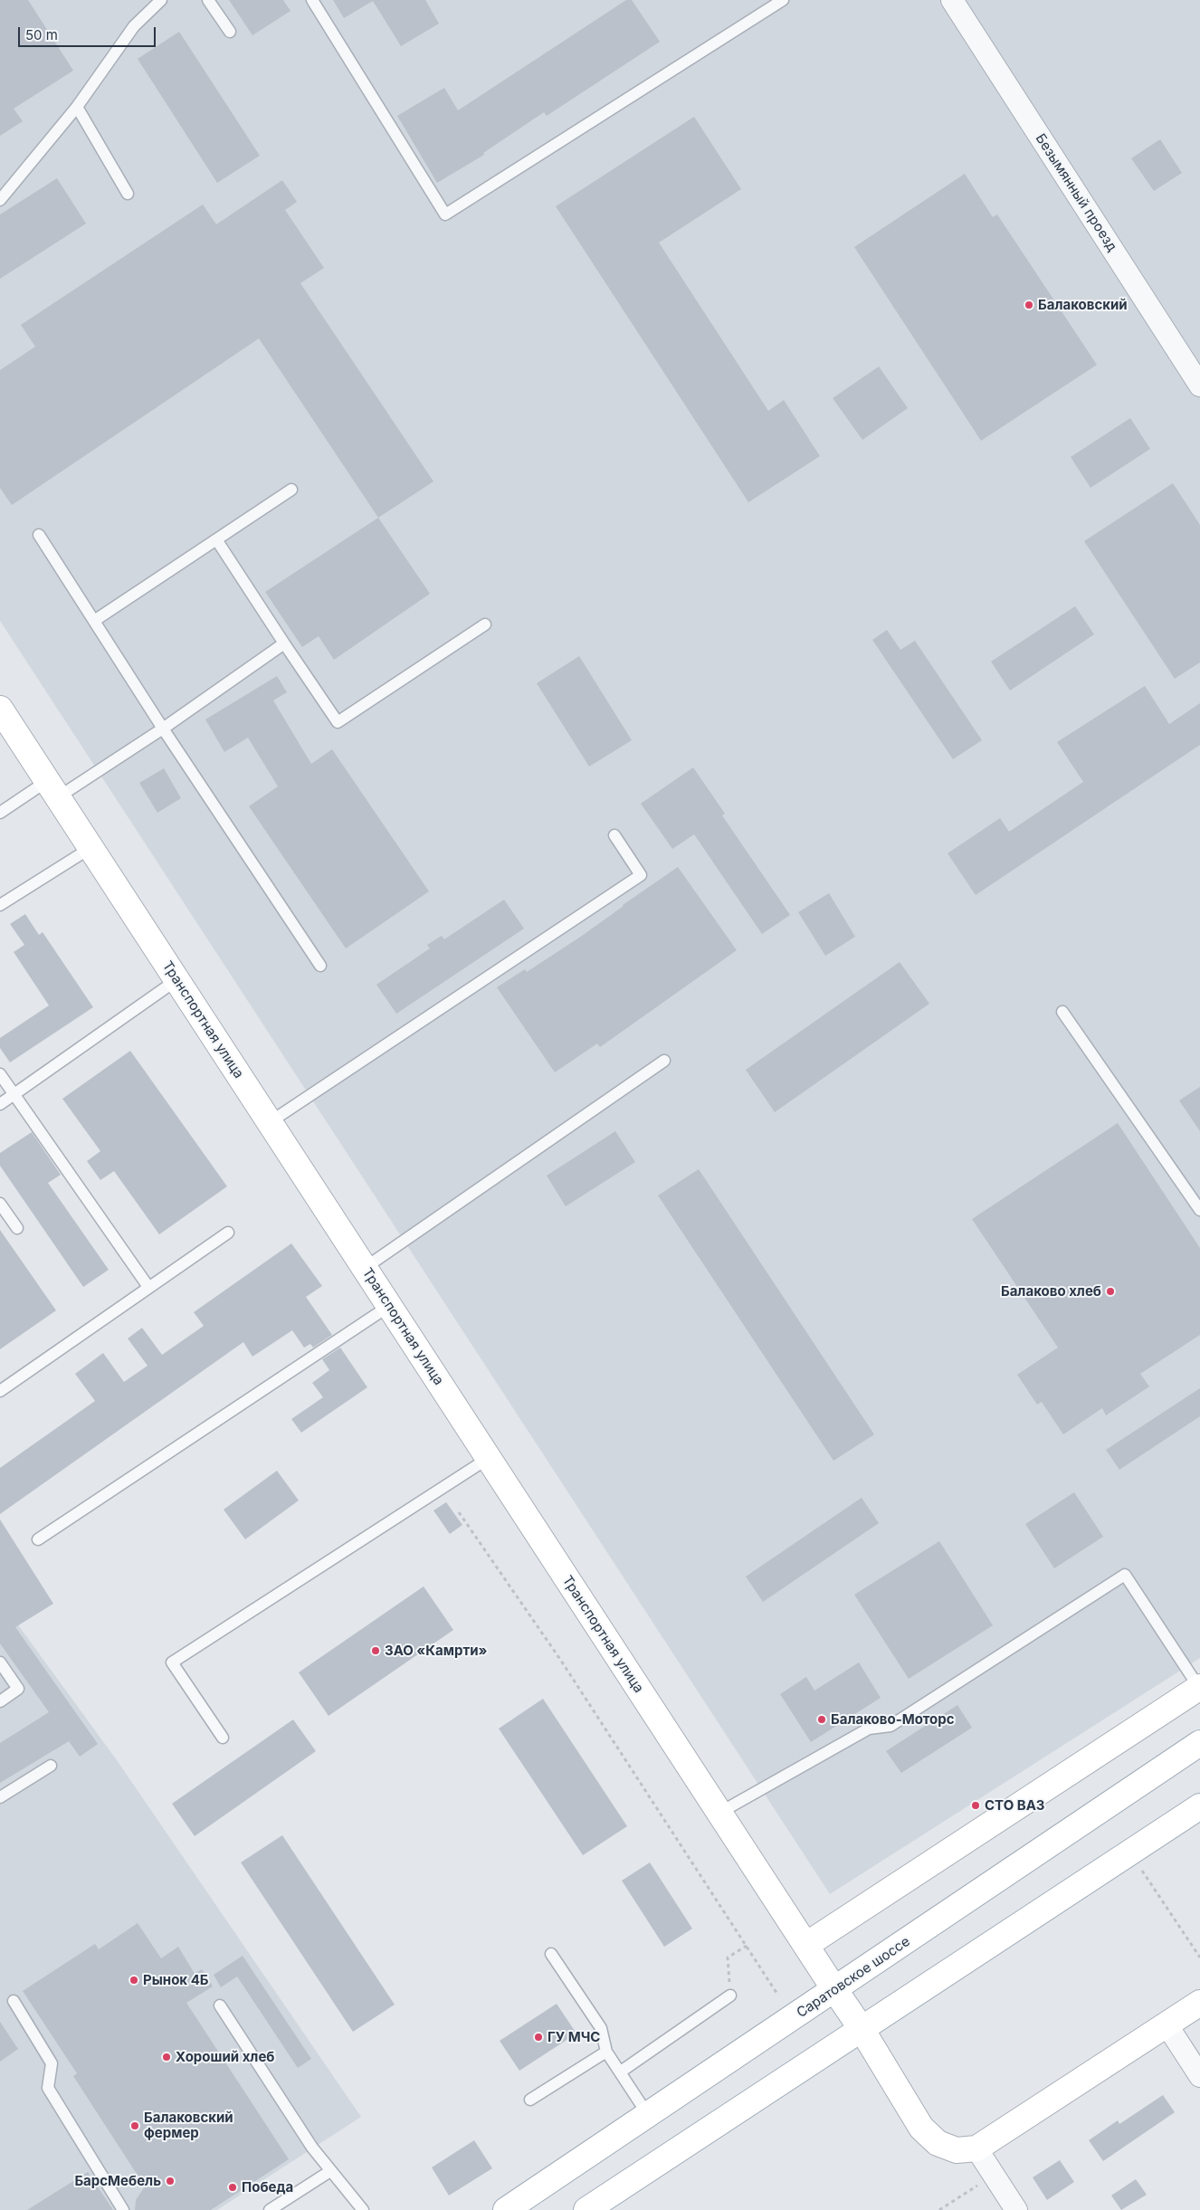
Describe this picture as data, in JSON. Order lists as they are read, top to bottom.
{
  "streets": {
    "main road": ["Транспортная улица", "Саратовское шоссе"],
    "street": ["Безымянный проезд"]
  },
  "crossings": [
    ["Транспортная улица", "Саратовское шоссе"]
  ],
  "places": [
    "Балаковский",
    "Балаково хлеб",
    "ЗАО «Камрти»",
    "Балаково-Моторс",
    "СТО ВАЗ",
    "Рынок 4Б",
    "ГУ МЧС",
    "Хороший хлеб",
    "Балаковский фермер",
    "БарсМебель",
    "Победа"
  ],
  "scale_bar": "50 m"
}
